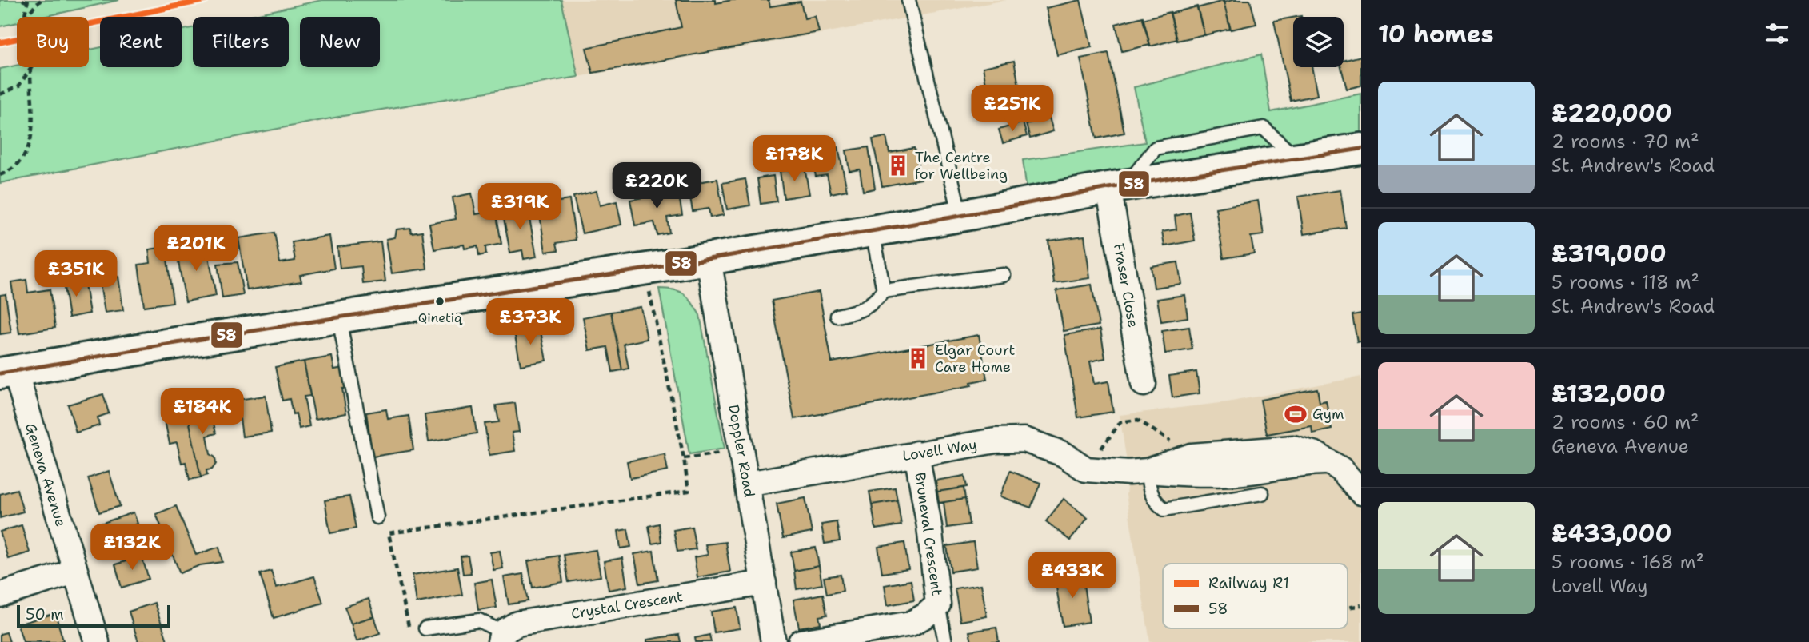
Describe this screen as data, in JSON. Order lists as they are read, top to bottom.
{
  "streets": {
    "street": [
      "Fraser Close",
      "Lovell Way",
      "Doppler Road",
      "Geneva Avenue",
      "Bruneval Crescent",
      "Crystal Crescent"
    ]
  },
  "crossings": [
    ["Lovell Way", "Doppler Road"],
    ["Lovell Way", "Bruneval Crescent"],
    ["Doppler Road", "Crystal Crescent"]
  ],
  "places": {
    "building": ["The Centre for Wellbeing", "Elgar Court Care Home"],
    "other": ["Qinetiq"],
    "sports": ["Gym"]
  },
  "lines": ["rail line R1", "transit line 58"],
  "legend": ["Railway R1", "58"],
  "scale_bar": "50 m",
  "page": {
    "heading": "10 homes",
    "chip": [
      "Buy",
      "Rent",
      "Filters",
      "New"
    ],
    "list": [
      {
        "name": "£220,000",
        "note": "2 rooms · 70 m² · St. Andrew's Road"
      },
      {
        "name": "£319,000",
        "note": "5 rooms · 118 m² · St. Andrew's Road"
      },
      {
        "name": "£132,000",
        "note": "2 rooms · 60 m² · Geneva Avenue"
      },
      {
        "name": "£433,000",
        "note": "5 rooms · 168 m² · Lovell Way"
      }
    ],
    "price": [
      "£251K",
      "£178K",
      "£220K",
      "£319K",
      "£201K",
      "£351K",
      "£373K",
      "£184K",
      "£132K",
      "£433K"
    ],
    "scale": "50 m"
  }
}
